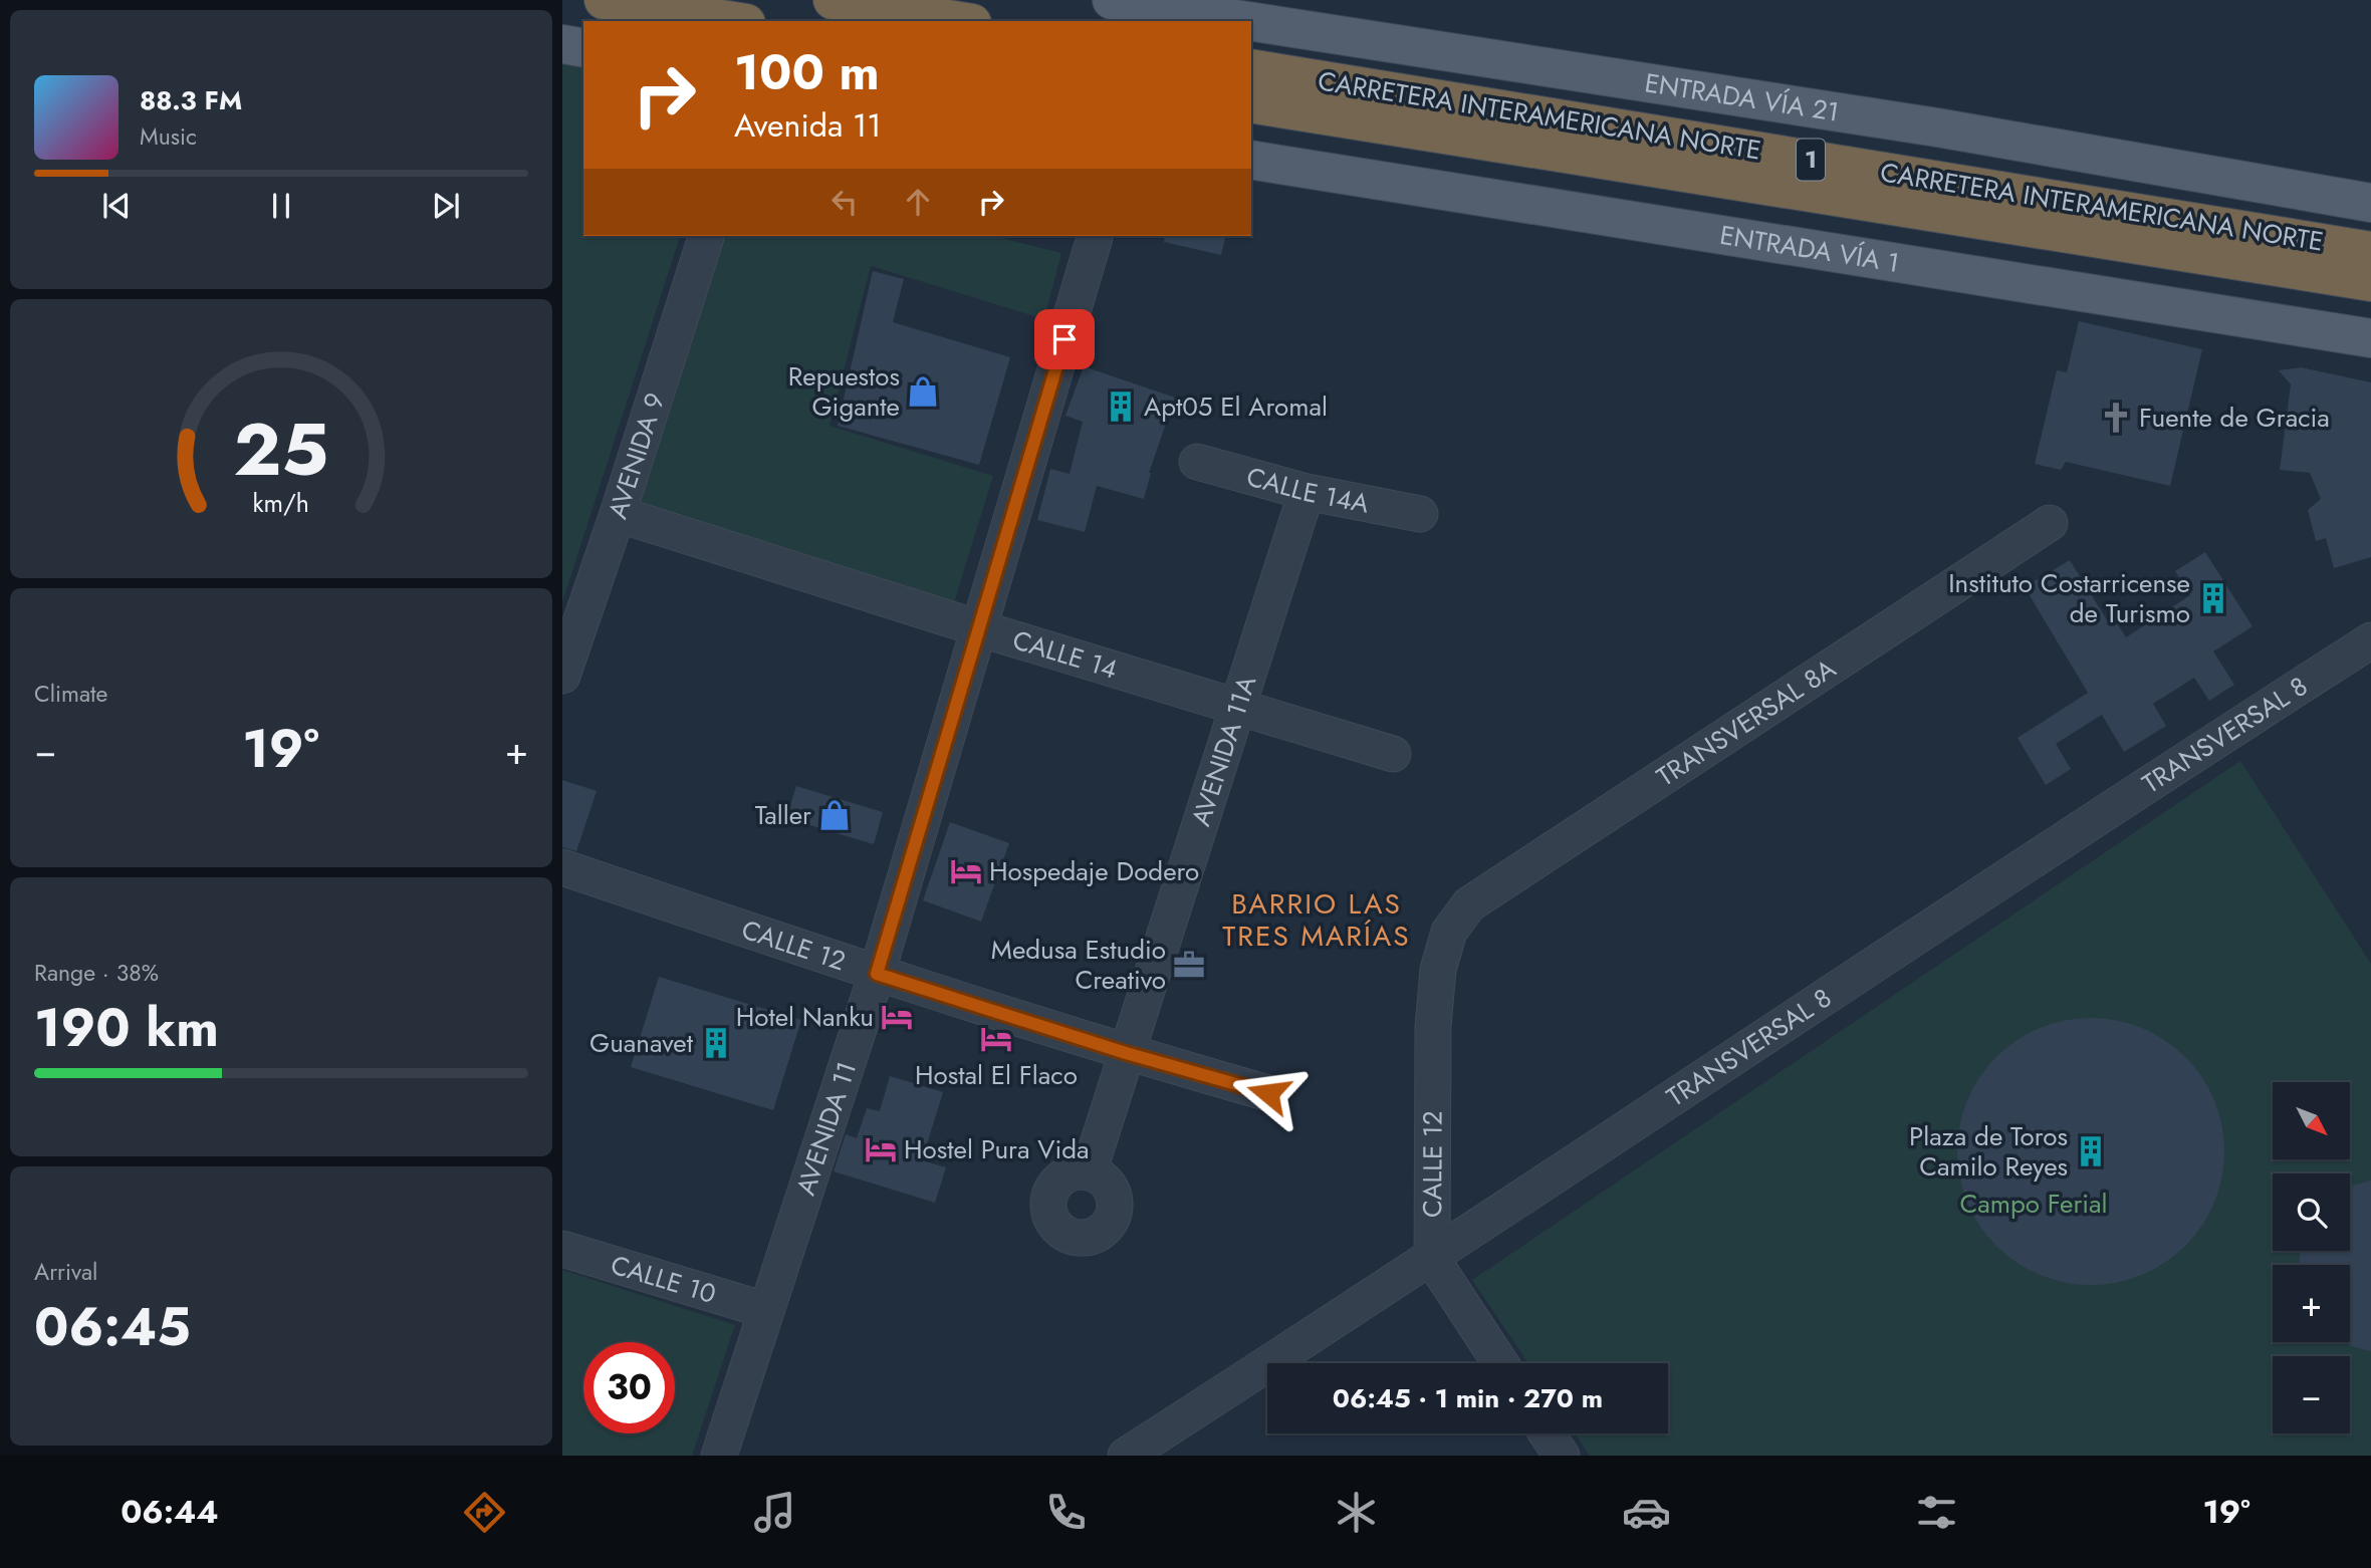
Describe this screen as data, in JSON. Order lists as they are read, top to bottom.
{
  "streets": {
    "highway": ["CARRETERA INTERAMERICANA NORTE", "1"],
    "main road": ["ENTRADA VÍA 21", "ENTRADA VÍA 1"],
    "street": [
      "AVENIDA 9",
      "CALLE 14A",
      "CALLE 14",
      "TRANSVERSAL 8A",
      "TRANSVERSAL 8",
      "AVENIDA 11A",
      "CALLE 12",
      "AVENIDA 11",
      "CALLE 10"
    ]
  },
  "crossings": [
    ["AVENIDA 9", "CALLE 14"],
    ["CALLE 14A", "AVENIDA 11A"],
    ["CALLE 14", "AVENIDA 11A"],
    ["CALLE 14", "AVENIDA 11"],
    ["TRANSVERSAL 8A", "CALLE 12"],
    ["TRANSVERSAL 8", "CALLE 12"],
    ["AVENIDA 11A", "CALLE 12"],
    ["CALLE 12", "AVENIDA 11"],
    ["AVENIDA 11", "CALLE 10"]
  ],
  "districts": ["BARRIO LAS TRES MARÍAS"],
  "parks": ["Campo Ferial"],
  "places": {
    "shop": ["Repuestos Gigante", "Taller"],
    "building": [
      "Apt05 El Aromal",
      "Instituto Costarricense de Turismo",
      "Guanavet",
      "Plaza de Toros Camilo Reyes"
    ],
    "church": ["Fuente de Gracia"],
    "hotel": [
      "Hospedaje Dodero",
      "Hotel Nanku",
      "Hostal El Flaco",
      "Hostel Pura Vida"
    ],
    "office": ["Medusa Estudio Creativo"]
  },
  "north": "bottom right",
  "page": {
    "turn": ["100 m", "Avenida 11"],
    "song": ["88.3 FM", "Music"],
    "tile": [
      "Climate",
      ["Range · 38%", "190 km"],
      ["Arrival", "06:45"]
    ],
    "heat": ["−", "19°", "+"],
    "map_buttons": ["+", "−"],
    "limit": "30",
    "trip": "06:45 · 1 min · 270 m",
    "tabs": ["06:44", "19°"],
    "gauge": ["25", "km/h"]
  }
}
